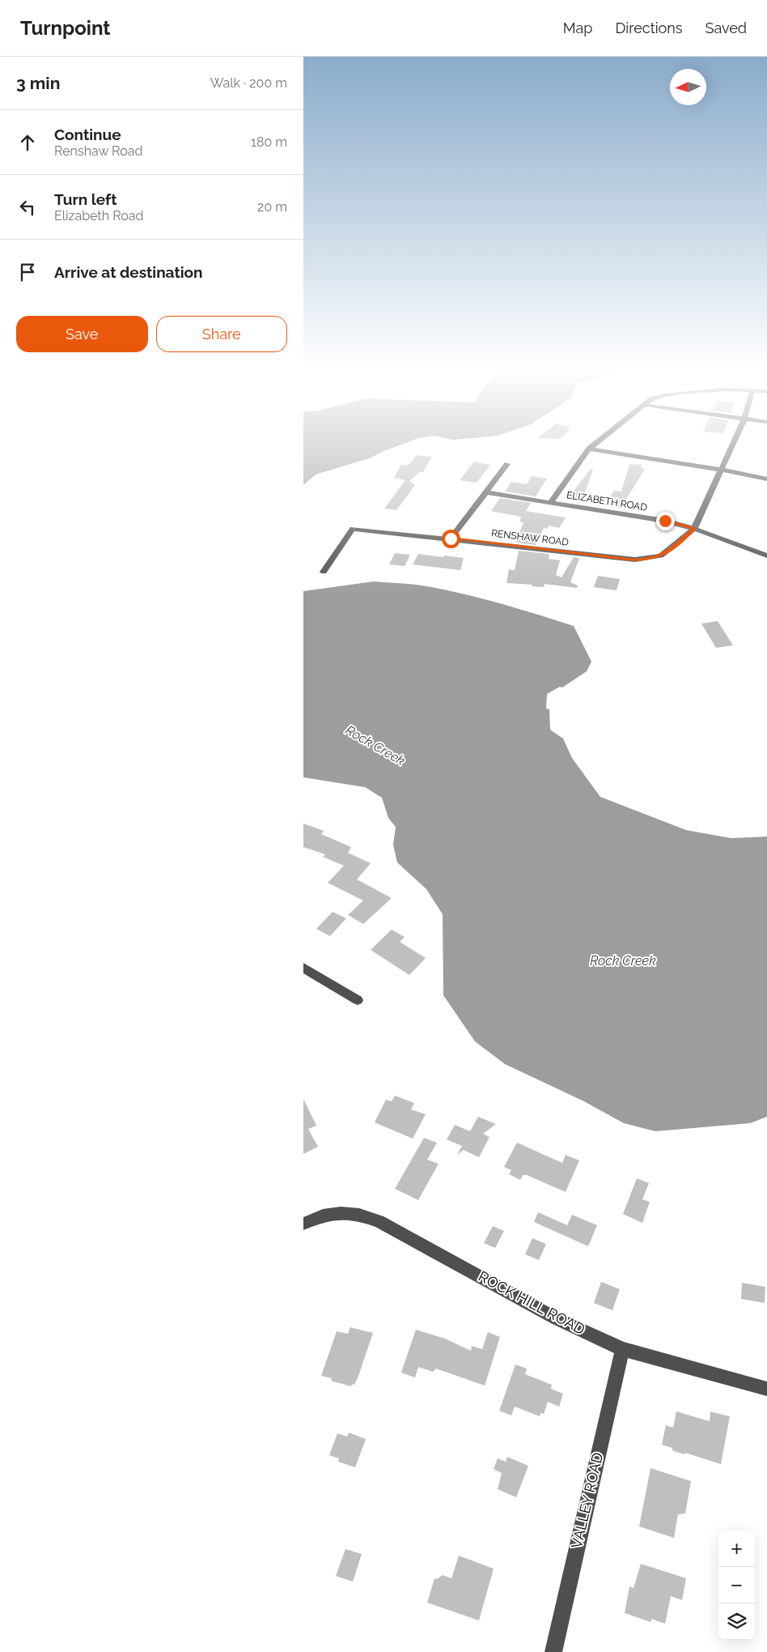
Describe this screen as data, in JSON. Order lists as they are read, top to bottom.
{
  "streets": {
    "street": [
      "ELIZABETH ROAD",
      "RENSHAW ROAD",
      "ROCK HILL ROAD",
      "VALLEY ROAD"
    ]
  },
  "crossings": [
    ["ELIZABETH ROAD", "RENSHAW ROAD"],
    ["ROCK HILL ROAD", "VALLEY ROAD"]
  ],
  "water": ["Rock Creek"],
  "north": "left",
  "page": {
    "header": "Turnpoint",
    "nav": ["Map", "Directions", "Saved"],
    "heading": ["3 min", "Walk · 200 m"],
    "list": [
      ["Continue", "Renshaw Road", "180 m"],
      ["Turn left", "Elizabeth Road", "20 m"],
      "Arrive at destination"
    ],
    "buttons": ["Save", "Share"],
    "map_buttons": ["+", "−"]
  }
}
